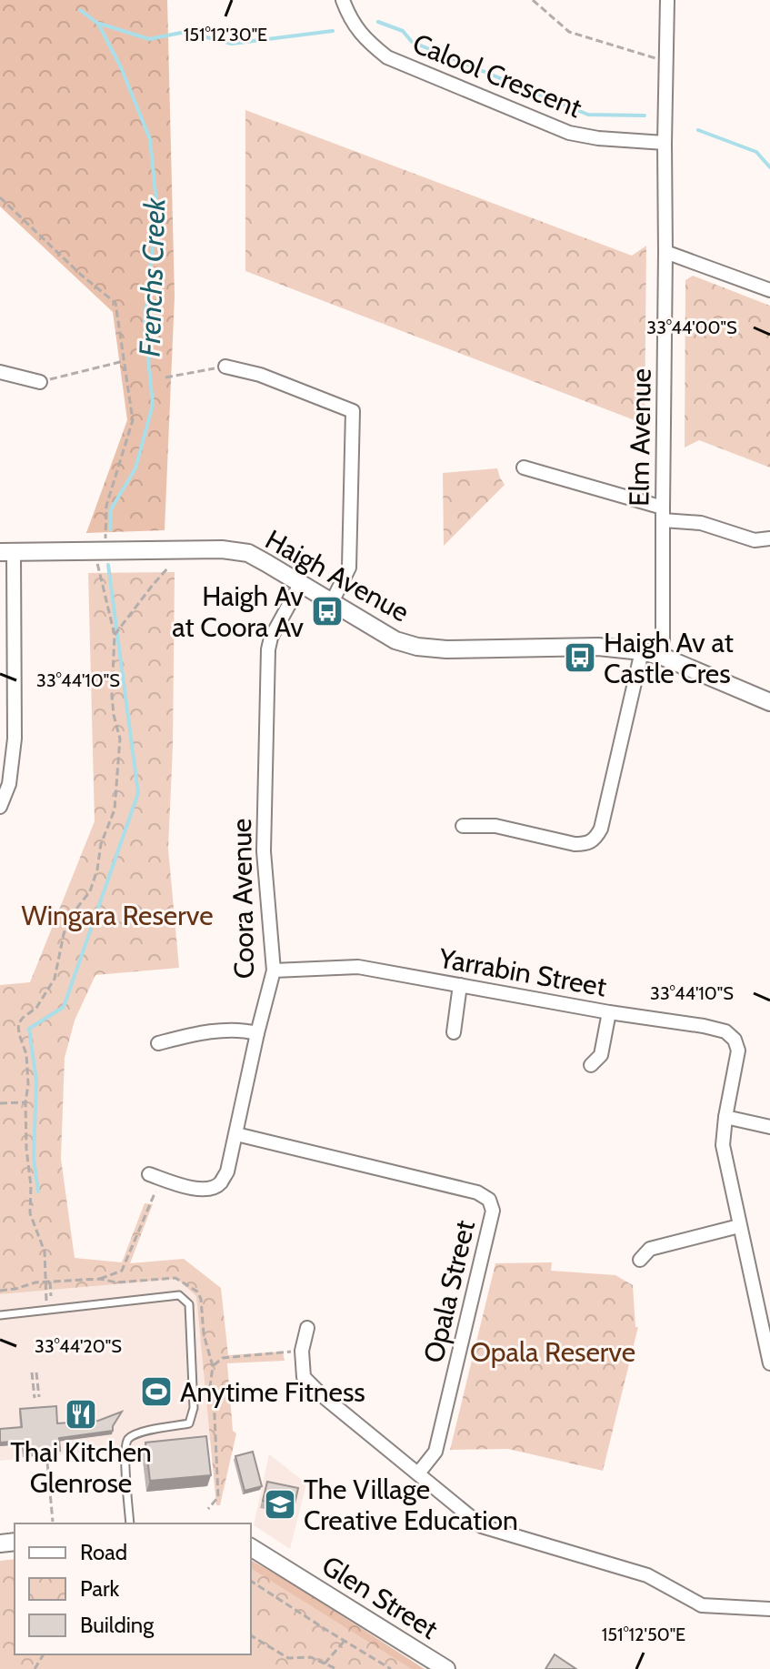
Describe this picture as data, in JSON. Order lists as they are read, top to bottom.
{
  "streets": {
    "street": [
      "Calool Crescent",
      "Elm Avenue",
      "Haigh Avenue",
      "Coora Avenue",
      "Yarrabin Street",
      "Opala Street",
      "Glen Street"
    ]
  },
  "crossings": [
    ["Calool Crescent", "Elm Avenue"],
    ["Elm Avenue", "Haigh Avenue"],
    ["Haigh Avenue", "Coora Avenue"],
    ["Coora Avenue", "Yarrabin Street"],
    ["Coora Avenue", "Opala Street"]
  ],
  "water": ["Frenchs Creek"],
  "parks": ["Wingara Reserve", "Opala Reserve"],
  "places": {
    "bus stop": ["Haigh Av at Coora Av", "Haigh Av at Castle Cres"],
    "sports": ["Anytime Fitness"],
    "restaurant": ["Thai Kitchen Glenrose"],
    "school or university": ["The Village Creative Education"]
  },
  "legend": ["Road", "Park", "Building"],
  "coordinates": [
    "151°12'30\"E",
    "33°44'00\"S",
    "33°44'10\"S",
    "33°44'20\"S",
    "151°12'50\"E"
  ]
}
